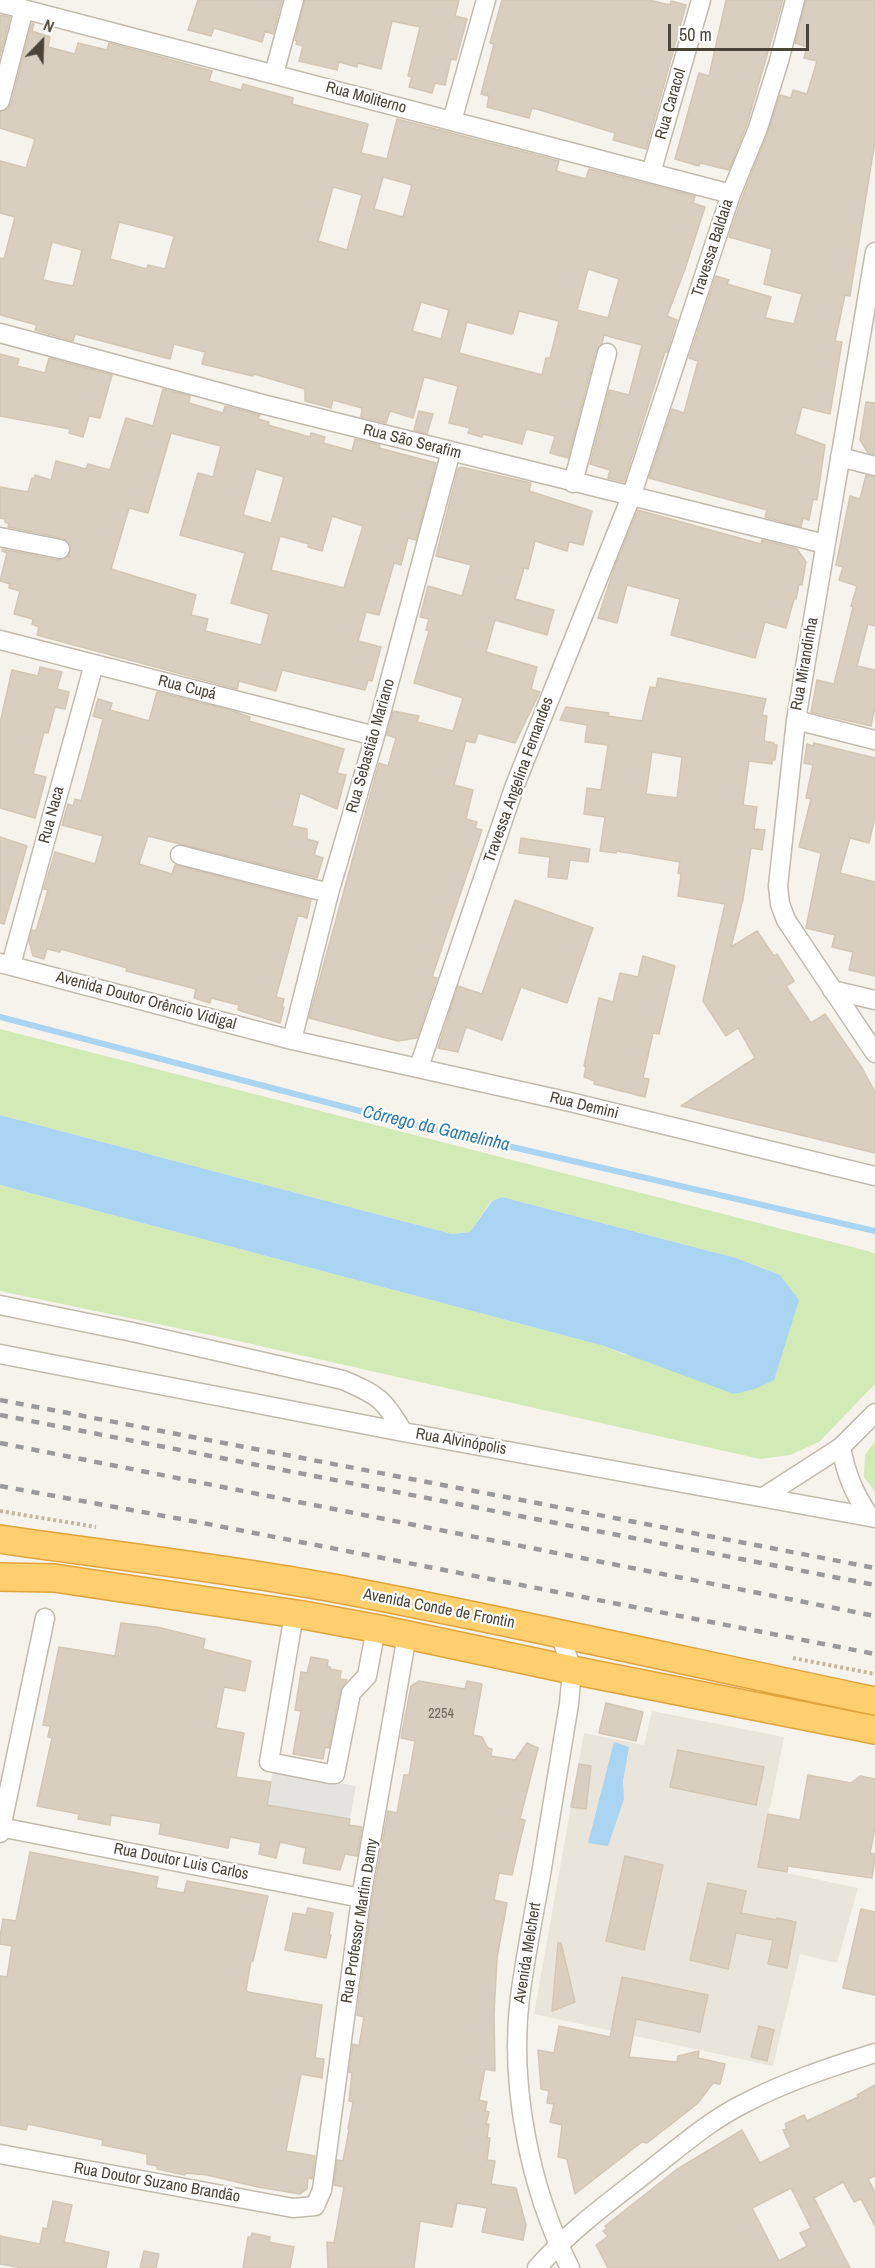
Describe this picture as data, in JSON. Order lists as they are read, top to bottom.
{
  "streets": {
    "highway": ["Avenida Conde de Frontin"],
    "street": [
      "Rua Moliterno",
      "Rua Caracol",
      "Travessa Baldaia",
      "Rua São Serafim",
      "Rua Mirandinha",
      "Rua Cupá",
      "Rua Sebastião Mariano",
      "Travessa Angelina Fernandes",
      "Rua Naca",
      "Avenida Doutor Orêncio Vidigal",
      "Rua Demini",
      "Rua Alvinópolis",
      "Rua Doutor Luis Carlos",
      "Rua Professor Martim Damy",
      "Avenida Melchert",
      "Rua Doutor Suzano Brandão"
    ]
  },
  "crossings": [
    ["Rua Moliterno", "Rua Caracol"],
    ["Rua Moliterno", "Travessa Baldaia"],
    ["Travessa Baldaia", "Rua São Serafim"],
    ["Travessa Baldaia", "Travessa Angelina Fernandes"],
    ["Rua São Serafim", "Rua Mirandinha"],
    ["Rua São Serafim", "Rua Sebastião Mariano"],
    ["Rua São Serafim", "Travessa Angelina Fernandes"],
    ["Rua Cupá", "Rua Sebastião Mariano"],
    ["Rua Cupá", "Rua Naca"],
    ["Rua Sebastião Mariano", "Avenida Doutor Orêncio Vidigal"],
    ["Rua Sebastião Mariano", "Rua Demini"],
    ["Travessa Angelina Fernandes", "Rua Demini"],
    ["Rua Naca", "Avenida Doutor Orêncio Vidigal"],
    ["Avenida Doutor Orêncio Vidigal", "Rua Demini"],
    ["Avenida Conde de Frontin", "Rua Professor Martim Damy"],
    ["Avenida Conde de Frontin", "Avenida Melchert"],
    ["Rua Doutor Luis Carlos", "Rua Professor Martim Damy"],
    ["Rua Professor Martim Damy", "Rua Doutor Suzano Brandão"]
  ],
  "water": ["Córrego da Gamelinha"],
  "house_numbers": ["2254"],
  "scale_bar": "50 m",
  "north": "top right"
}
